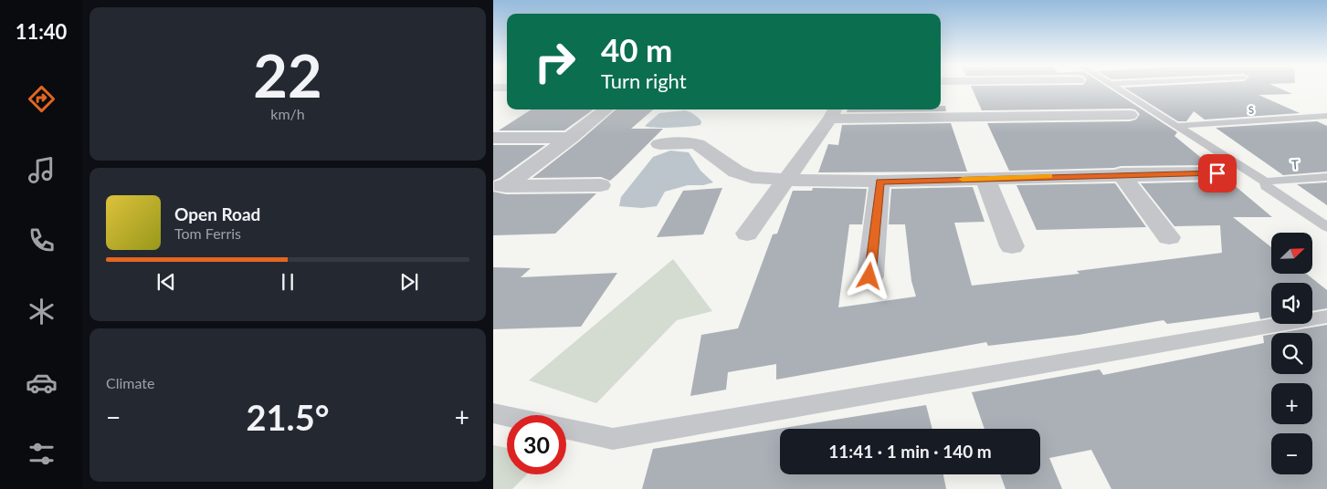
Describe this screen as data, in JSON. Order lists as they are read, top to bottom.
{
  "streets": {
    "lane": ["S", "T"]
  },
  "north": "top right",
  "page": {
    "tabs": "11:40",
    "tile": [
      ["22", "km/h"],
      "Climate"
    ],
    "turn": ["40 m", "Turn right"],
    "song": ["Open Road", "Tom Ferris"],
    "map_buttons": ["+", "−"],
    "heat": ["−", "21.5°", "+"],
    "limit": "30",
    "trip": "11:41 · 1 min · 140 m"
  }
}
